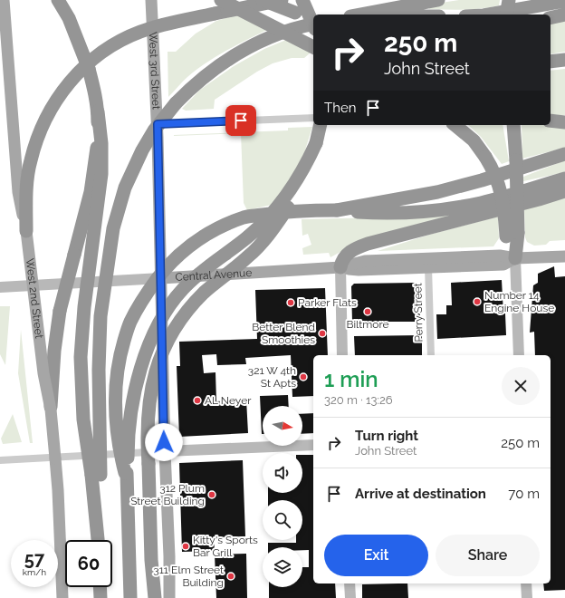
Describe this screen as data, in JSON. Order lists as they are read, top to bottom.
{
  "streets": {
    "main road": ["West 3rd Street", "Central Avenue", "West 2nd Street"],
    "street": ["Perry Street"]
  },
  "crossings": [
    ["West 3rd Street", "Central Avenue"],
    ["Central Avenue", "Perry Street"]
  ],
  "places": [
    "Number 14 Engine House",
    "Parker Flats",
    "Biltmore",
    "Better Blend Smoothies",
    "321 W 4th St Apts",
    "AL Neyer",
    "312 Plum Street Building",
    "Kitty's Sports Bar Grill",
    "311 Elm Street Building"
  ],
  "north": "right",
  "page": {
    "turn": ["250 m", "John Street"],
    "then": "Then",
    "heading": ["1 min", "320 m · 13:26"],
    "list": [
      {
        "name": "Turn right",
        "note": "John Street",
        "value": "250 m"
      },
      {
        "name": "Arrive at destination",
        "value": "70 m"
      }
    ],
    "buttons": ["Exit", "Share"],
    "speed": "57 km/h",
    "limit": "60"
  }
}
